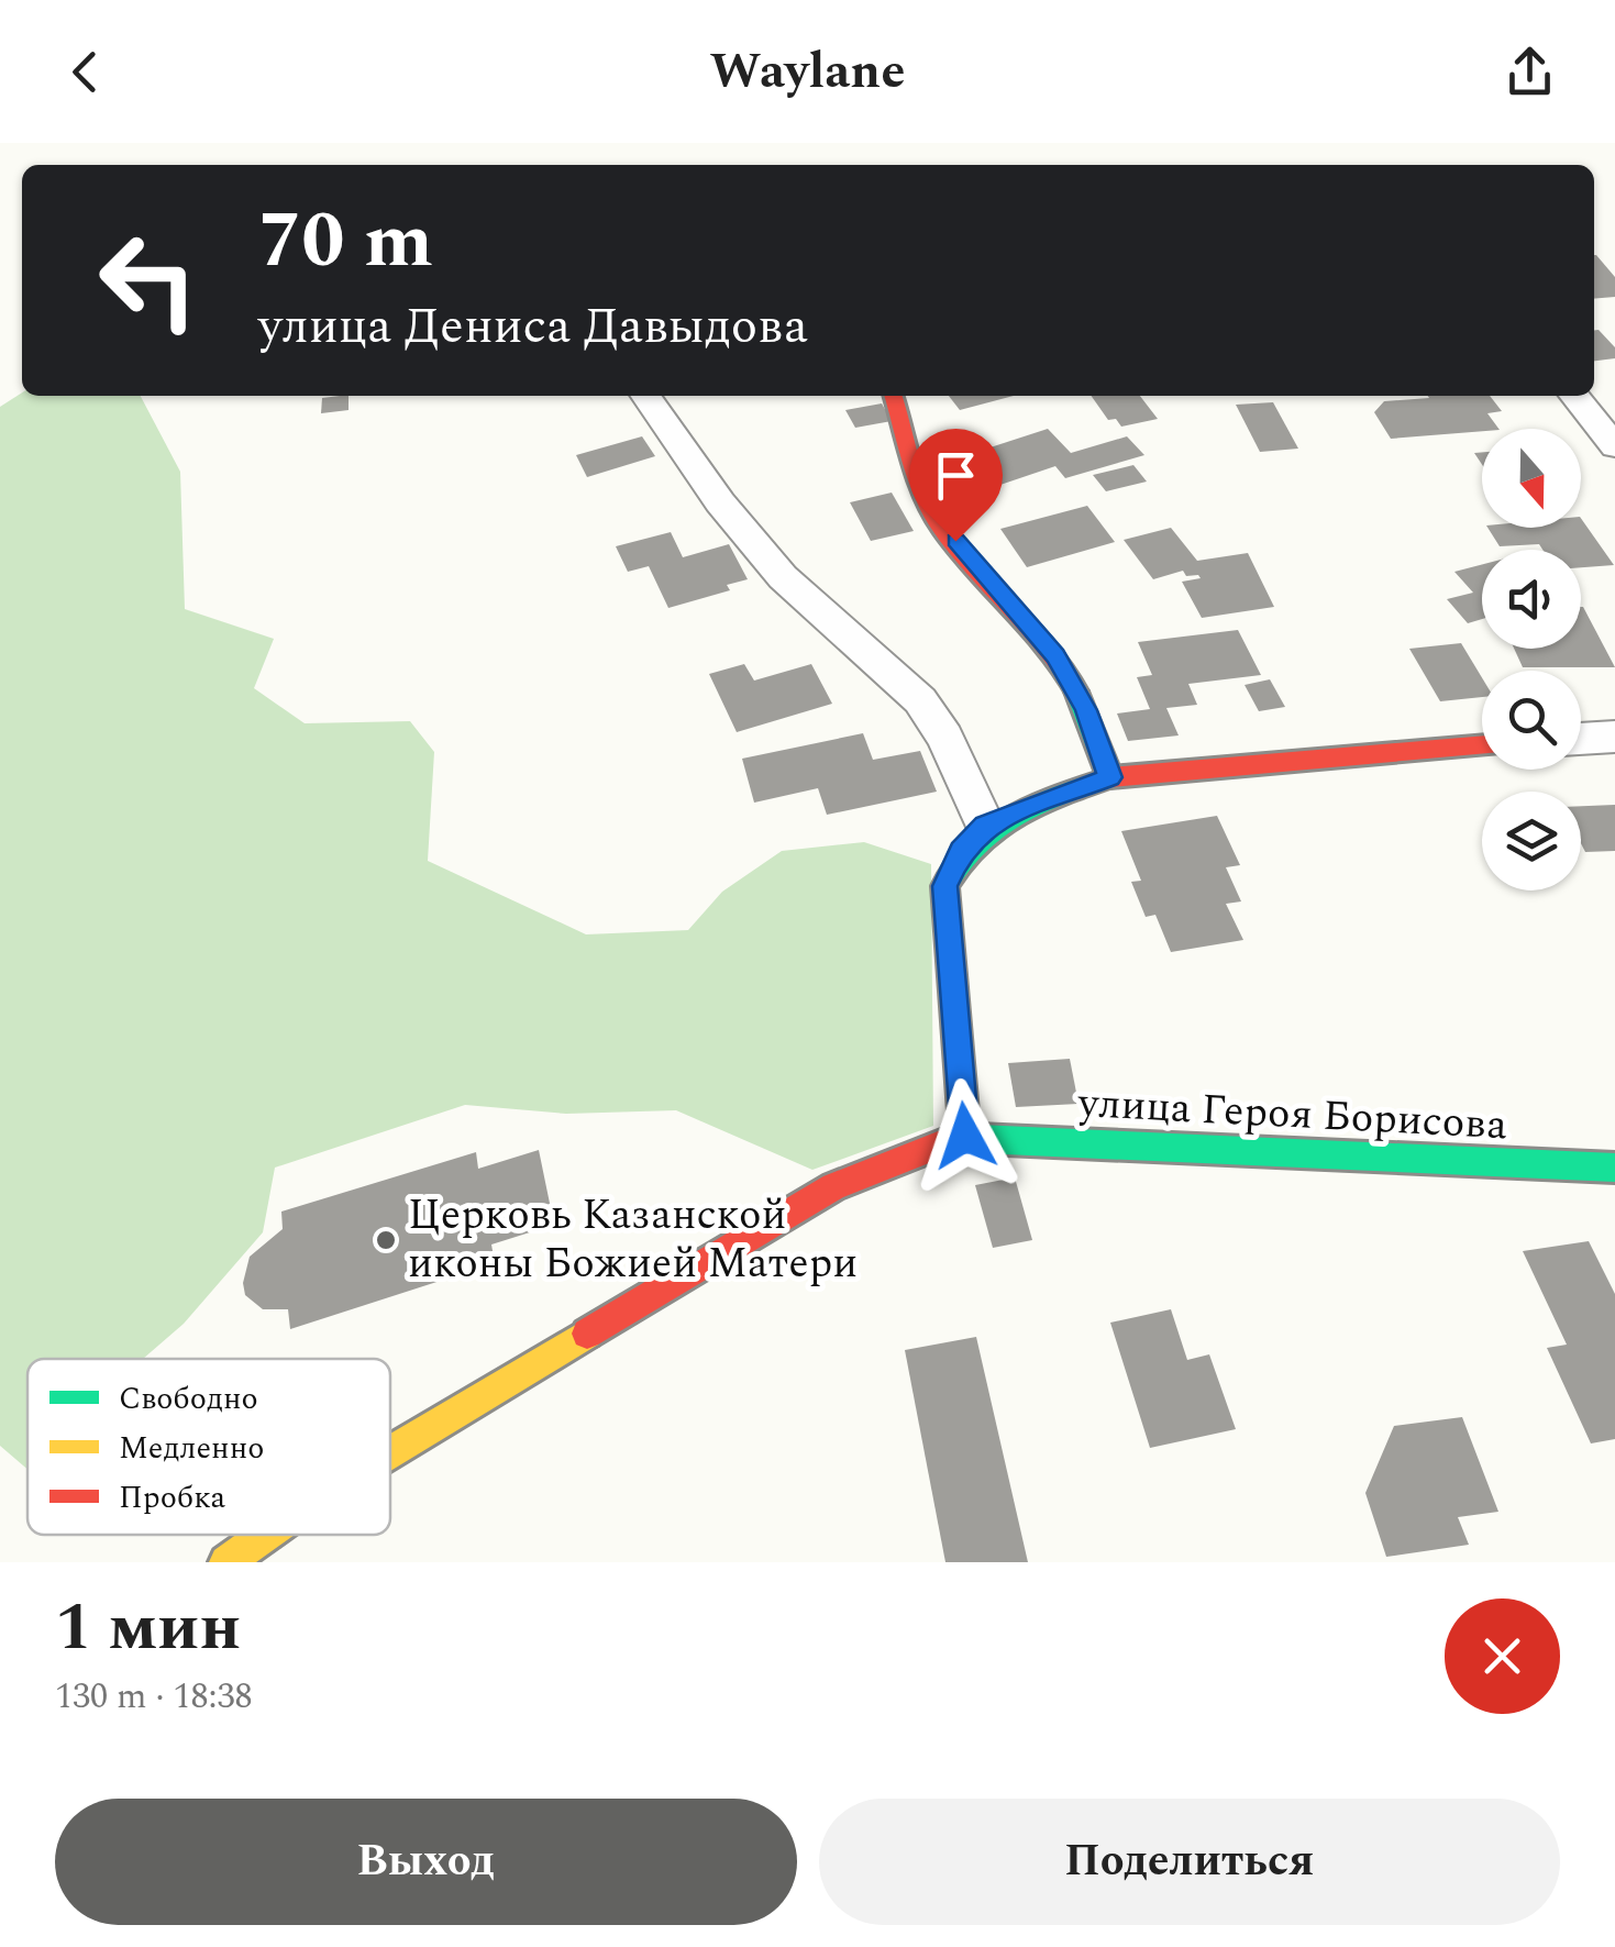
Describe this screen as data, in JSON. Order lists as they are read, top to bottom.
{
  "streets": {
    "street": ["улица Героя Борисова"]
  },
  "places": ["Церковь Казанской иконы Божией Матери"],
  "legend": ["Свободно", "Медленно", "Пробка"],
  "north": "bottom",
  "page": {
    "header": "Waylane",
    "turn": ["70 m", "улица Дениса Давыдова"],
    "heading": ["1 мин", "130 m · 18:38"],
    "buttons": ["Выход", "Поделиться"]
  }
}
